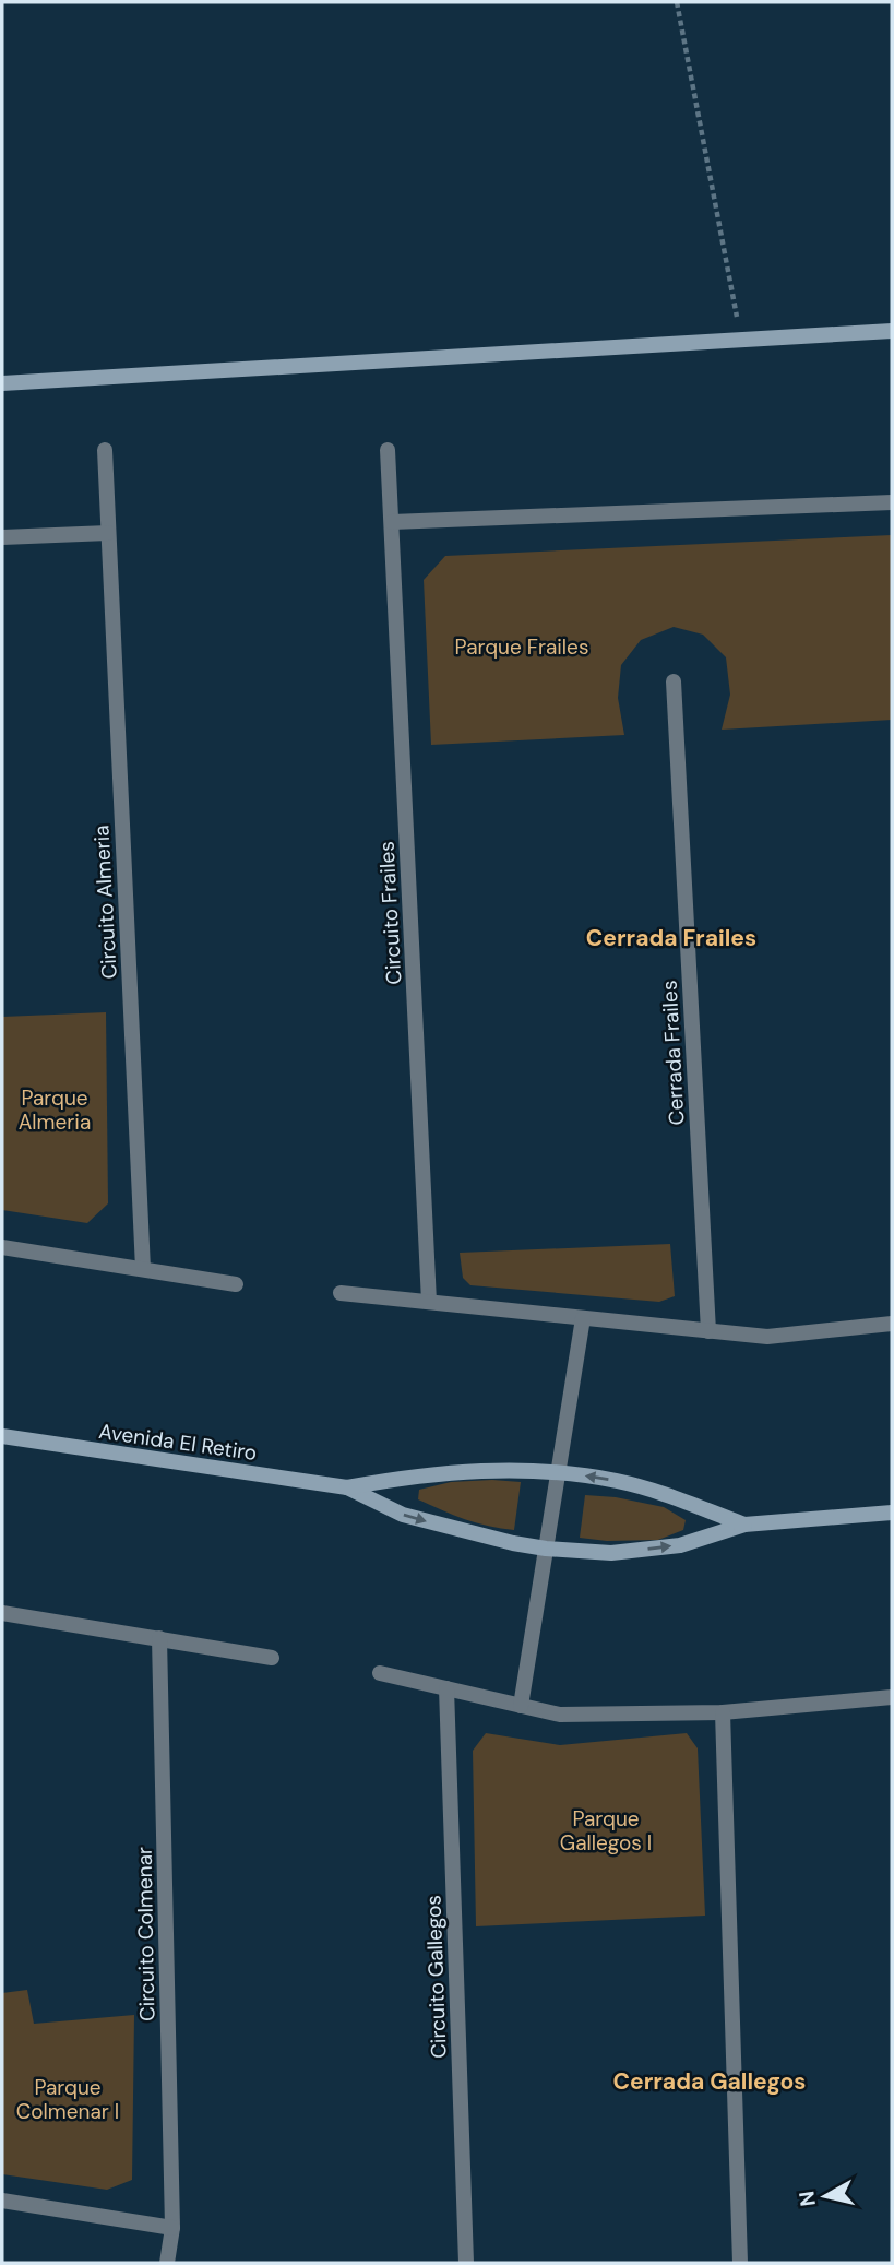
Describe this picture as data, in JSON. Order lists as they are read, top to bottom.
{
  "streets": {
    "street": [
      "Circuito Almeria",
      "Circuito Frailes",
      "Cerrada Frailes",
      "Avenida El Retiro",
      "Circuito Colmenar",
      "Circuito Gallegos"
    ]
  },
  "districts": ["Cerrada Frailes", "Cerrada Gallegos"],
  "parks": [
    "Parque Frailes",
    "Parque Almeria",
    "Parque Gallegos I",
    "Parque Colmenar I"
  ],
  "north": "left"
}
